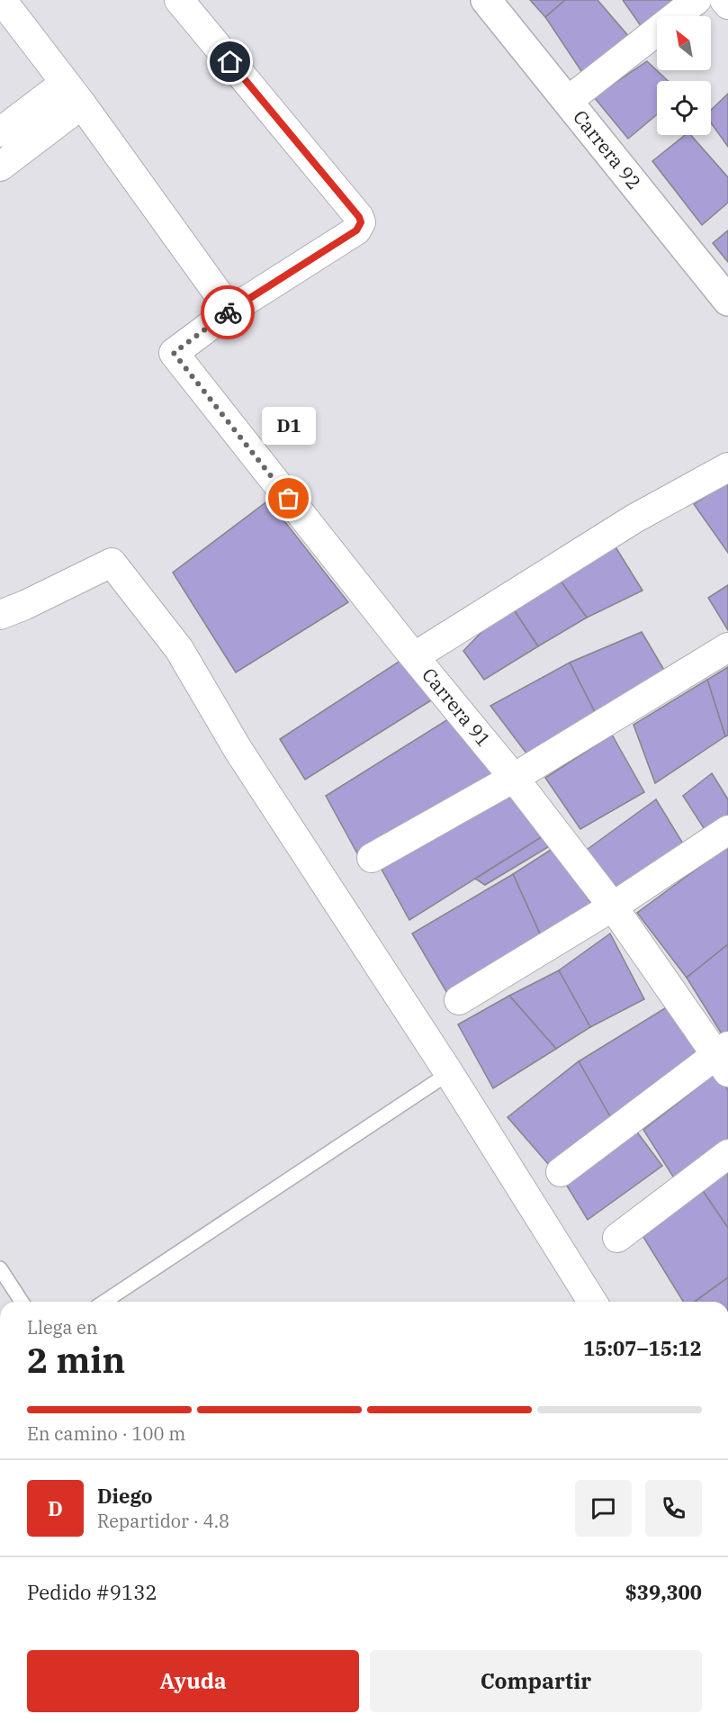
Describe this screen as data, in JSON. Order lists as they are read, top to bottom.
{
  "streets": {
    "street": ["Carrera 92", "Carrera 91"]
  },
  "places": ["D1"],
  "north": "top left",
  "page": {
    "bubble": "D1",
    "heading": ["2 min", "Llega en", "15:07–15:12"],
    "panel": [
      "Diego",
      "Repartidor · 4.8",
      "Pedido #9132",
      "$39,300"
    ],
    "bar": "En camino · 100 m",
    "round": "D",
    "buttons": ["Ayuda", "Compartir"]
  }
}
